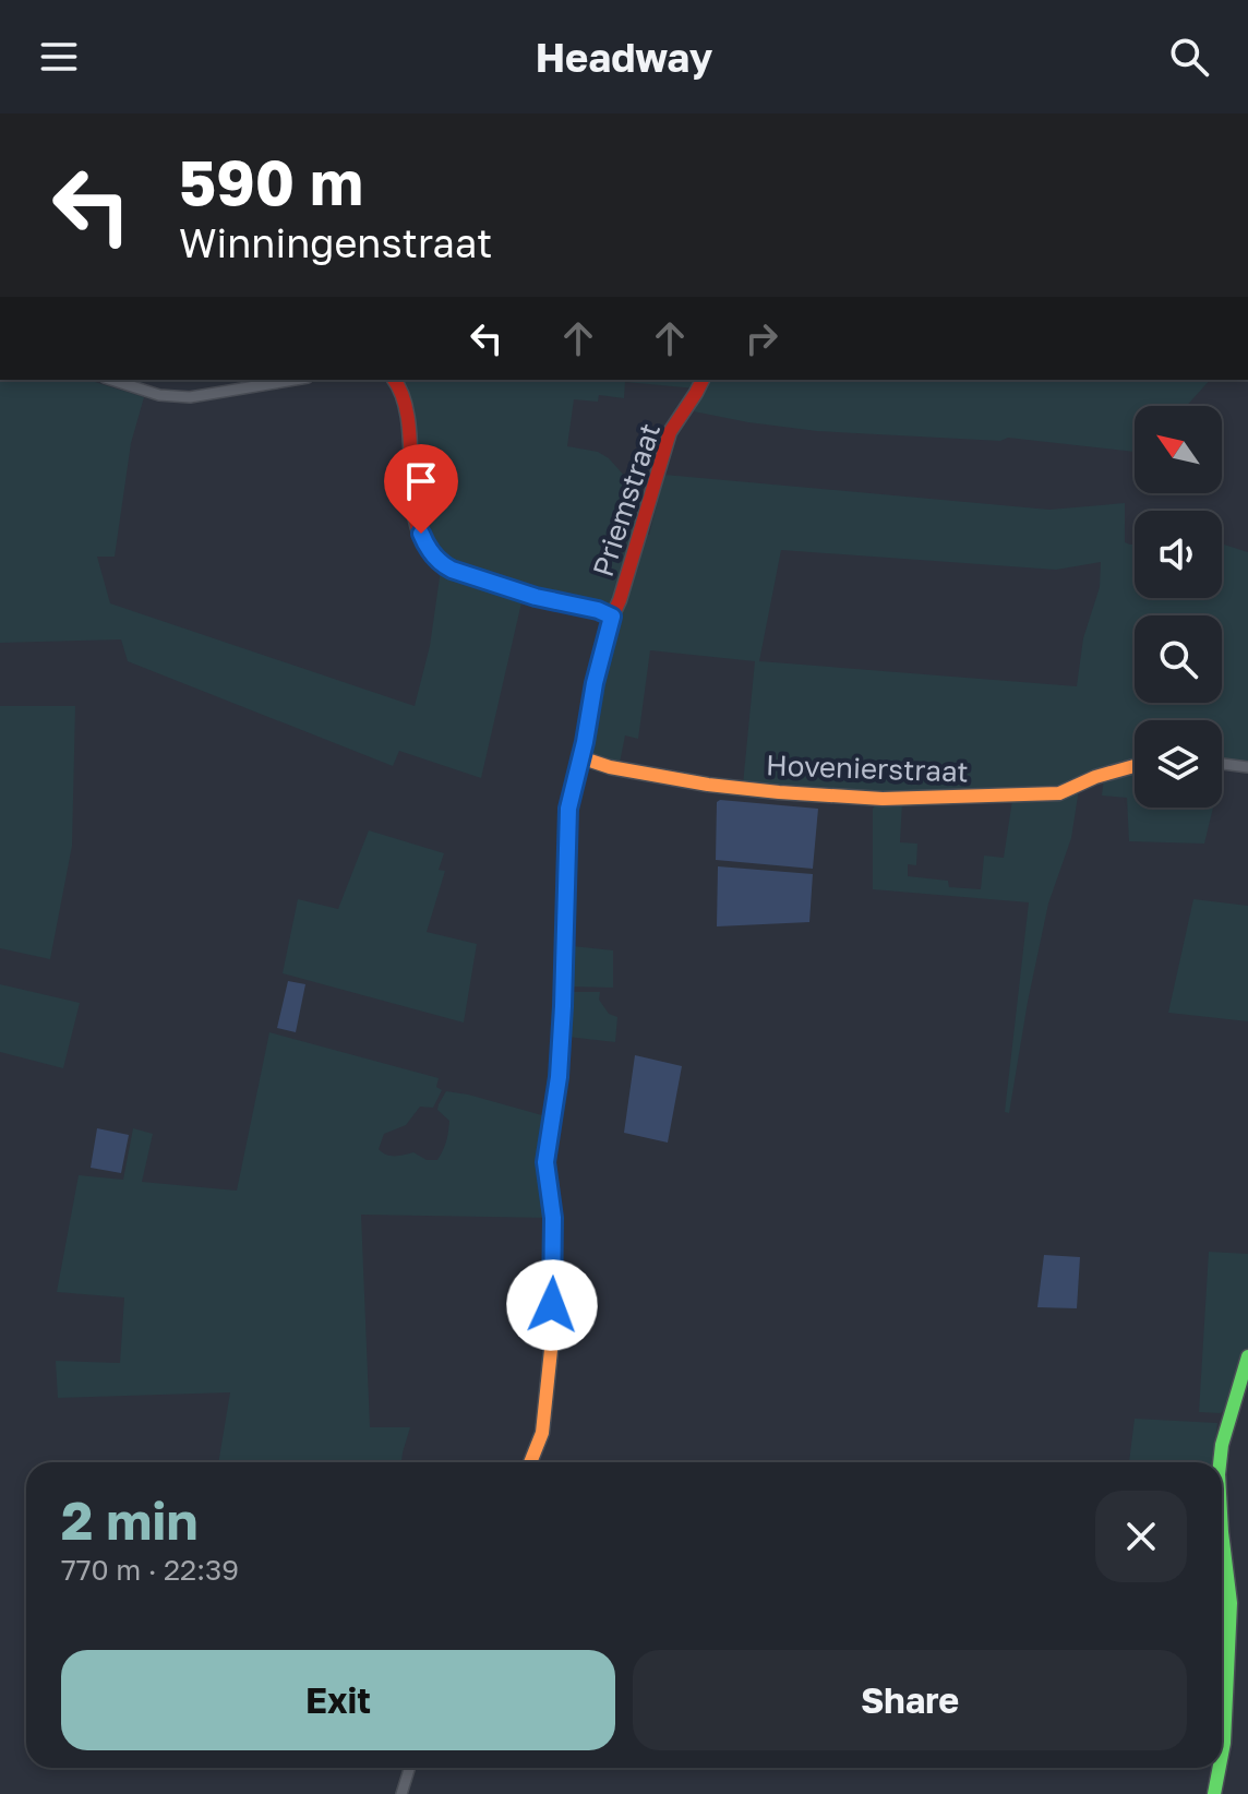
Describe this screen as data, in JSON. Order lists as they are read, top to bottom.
{
  "streets": {
    "street": ["Priemstraat", "Hovenierstraat"]
  },
  "crossings": [
    ["Priemstraat", "Hovenierstraat"]
  ],
  "north": "top left",
  "page": {
    "header": "Headway",
    "turn": ["590 m", "Winningenstraat"],
    "heading": ["2 min", "770 m · 22:39"],
    "buttons": ["Exit", "Share"]
  }
}
